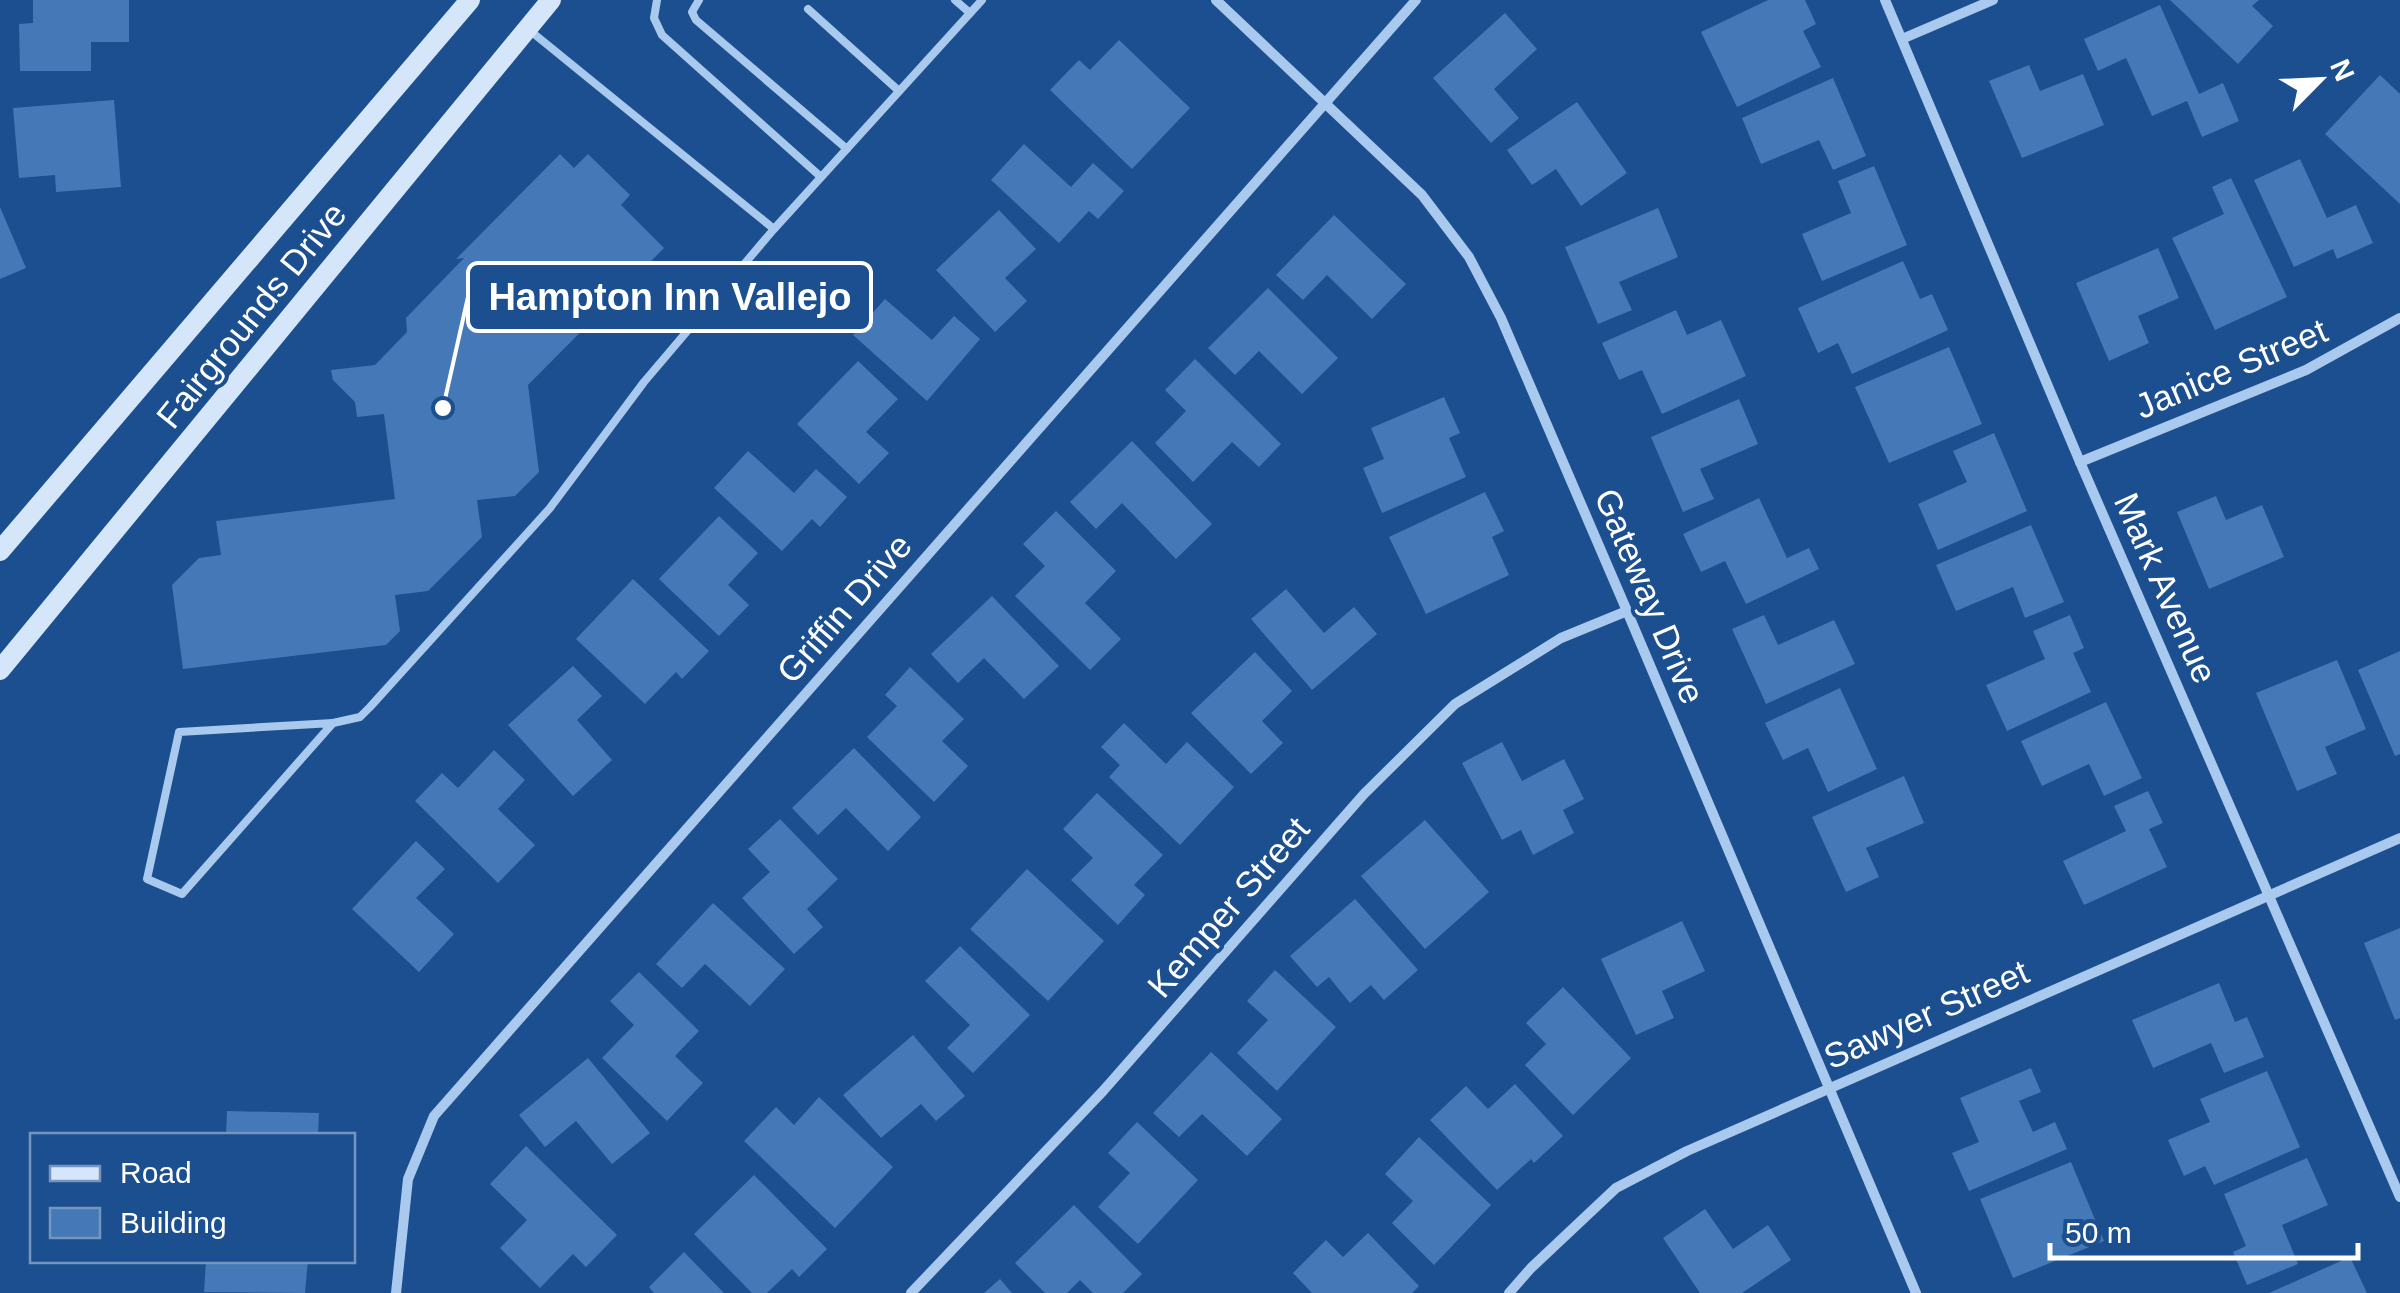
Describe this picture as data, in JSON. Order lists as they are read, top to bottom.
{
  "streets": {
    "main road": ["Fairgrounds Drive"],
    "street": [
      "Janice Street",
      "Mark Avenue",
      "Gateway Drive",
      "Griffin Drive",
      "Kemper Street",
      "Sawyer Street"
    ]
  },
  "crossings": [
    ["Janice Street", "Mark Avenue"],
    ["Mark Avenue", "Sawyer Street"],
    ["Gateway Drive", "Griffin Drive"],
    ["Gateway Drive", "Kemper Street"],
    ["Gateway Drive", "Sawyer Street"]
  ],
  "places": ["Hampton Inn Vallejo"],
  "legend": ["Road", "Building"],
  "scale_bar": "50 m",
  "north": "top right"
}
